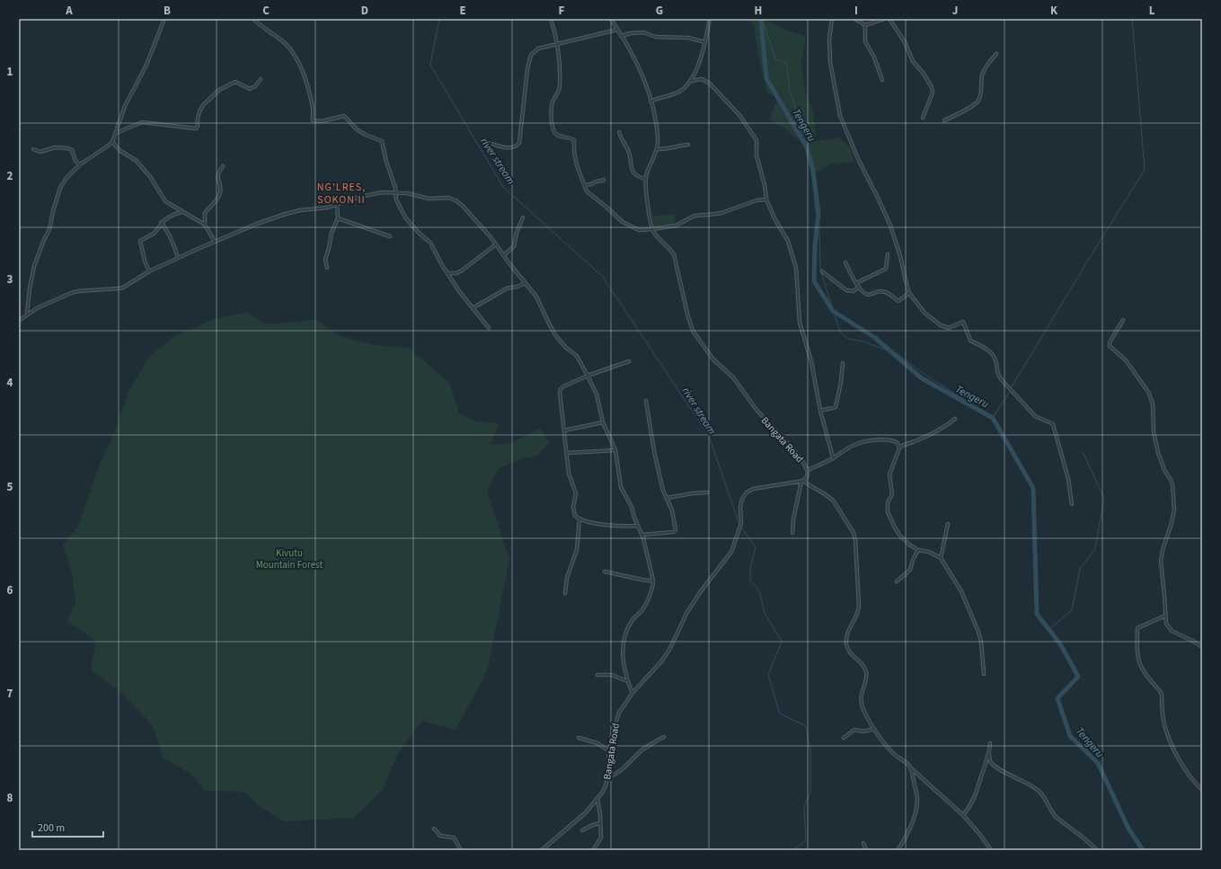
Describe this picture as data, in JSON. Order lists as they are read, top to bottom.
{
  "streets": {
    "street": ["Bangata Road"]
  },
  "districts": ["NG'LRES, SOKON II"],
  "water": ["Tengeru", "river stream"],
  "parks": ["Kivutu Mountain Forest"],
  "scale_bar": "200 m",
  "grid": {
    "columns": [
      "A",
      "B",
      "C",
      "D",
      "E",
      "F",
      "G",
      "H",
      "I",
      "J",
      "K",
      "L"
    ],
    "rows": [
      "1",
      "2",
      "3",
      "4",
      "5",
      "6",
      "7",
      "8"
    ]
  }
}
